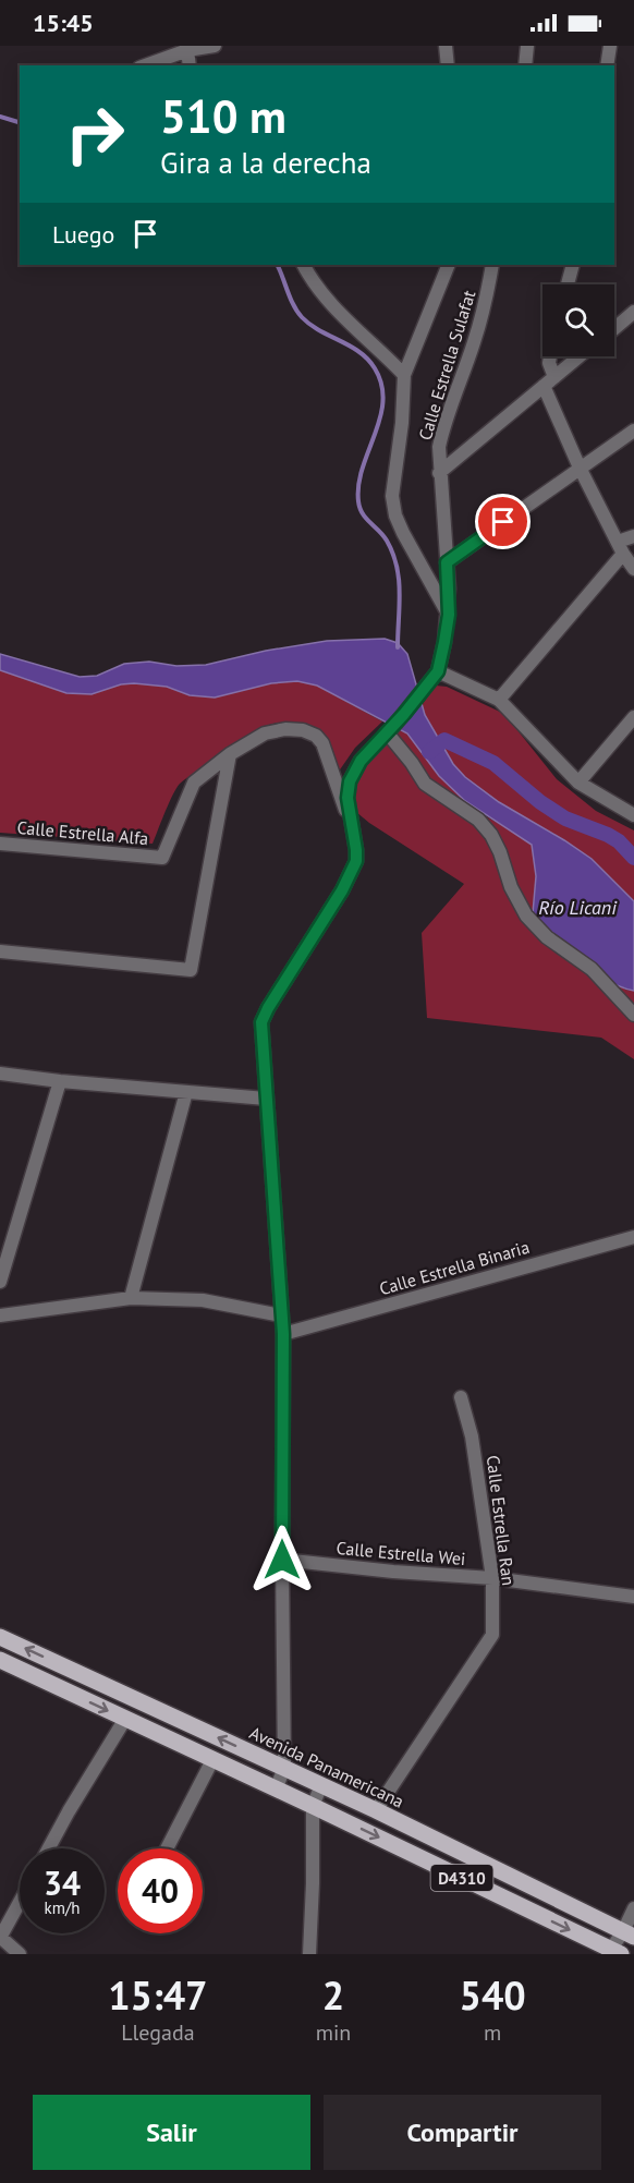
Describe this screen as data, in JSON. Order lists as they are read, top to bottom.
{
  "streets": {
    "main road": ["Avenida Panamericana", "D4310"],
    "street": [
      "Calle Estrella Sulafat",
      "Calle Estrella Alfa",
      "Calle Estrella Binaria",
      "Calle Estrella Ran",
      "Calle Estrella Wei"
    ]
  },
  "crossings": [
    ["Calle Estrella Sulafat", "Calle Estrella Alfa"],
    ["Calle Estrella Sulafat", "Calle Estrella Binaria"],
    ["Calle Estrella Sulafat", "Calle Estrella Wei"],
    ["Calle Estrella Sulafat", "Avenida Panamericana"],
    ["Calle Estrella Sulafat", "D4310"],
    ["Calle Estrella Ran", "Calle Estrella Wei"],
    ["Calle Estrella Ran", "Avenida Panamericana"]
  ],
  "water": ["Río Licani"],
  "page": {
    "status": "15:45",
    "turn": ["510 m", "Gira a la derecha"],
    "then": "Luego",
    "speed": "34 km/h",
    "limit": "40",
    "eta": [
      "15:47",
      "Llegada",
      "2",
      "min",
      "540",
      "m"
    ],
    "buttons": ["Salir", "Compartir"]
  }
}
